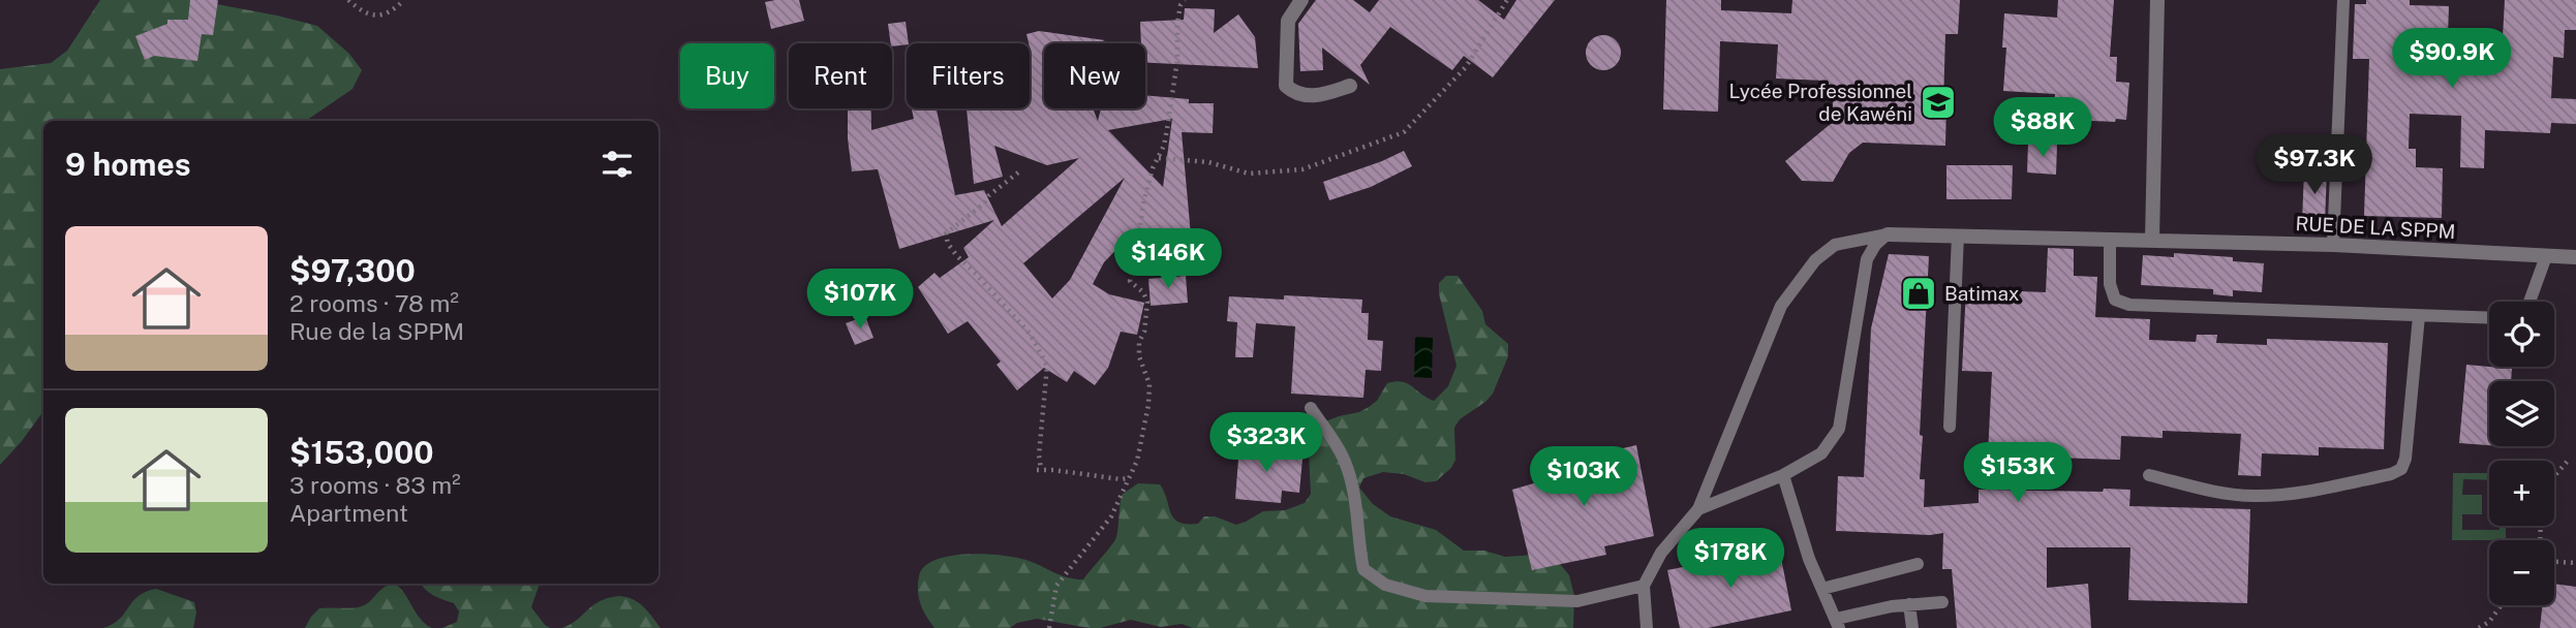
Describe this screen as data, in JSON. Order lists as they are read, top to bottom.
{
  "streets": {
    "street": ["RUE DE LA SPPM"]
  },
  "places": {
    "school or university": ["Lycée Professionnel de Kawéni"],
    "shop": ["Batimax"]
  },
  "page": {
    "price": [
      "$90.9K",
      "$88K",
      "$97.3K",
      "$146K",
      "$107K",
      "$323K",
      "$153K",
      "$103K",
      "$178K"
    ],
    "chip": [
      "Buy",
      "Rent",
      "Filters",
      "New"
    ],
    "heading": "9 homes",
    "list": [
      {
        "name": "$97,300",
        "note": "2 rooms · 78 m² · Rue de la SPPM"
      },
      {
        "name": "$153,000",
        "note": "3 rooms · 83 m² · Apartment"
      }
    ],
    "map_buttons": ["+", "−"]
  }
}
